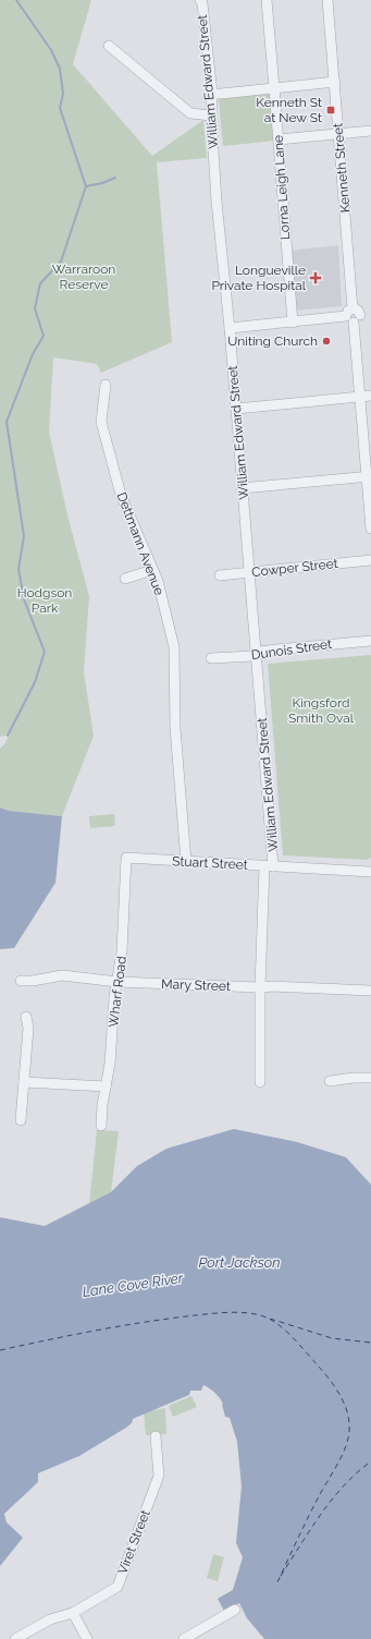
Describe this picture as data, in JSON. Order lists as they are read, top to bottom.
{
  "streets": {
    "street": [
      "William Edward Street",
      "Kenneth Street",
      "Lorna Leigh Lane",
      "Dettmann Avenue",
      "Cowper Street",
      "Dunois Street",
      "Stuart Street",
      "Mary Street",
      "Wharf Road",
      "Viret Street"
    ]
  },
  "crossings": [
    ["William Edward Street", "Cowper Street"],
    ["William Edward Street", "Dunois Street"],
    ["William Edward Street", "Stuart Street"],
    ["William Edward Street", "Mary Street"],
    ["Dettmann Avenue", "Stuart Street"],
    ["Stuart Street", "Wharf Road"],
    ["Mary Street", "Wharf Road"]
  ],
  "water": ["Port Jackson", "Lane Cove River"],
  "parks": ["Warraroon Reserve", "Hodgson Park", "Kingsford Smith Oval"],
  "places": {
    "transit": ["Kenneth St at New St"],
    "health": ["Longueville Private Hospital"],
    "other": ["Uniting Church"]
  }
}
